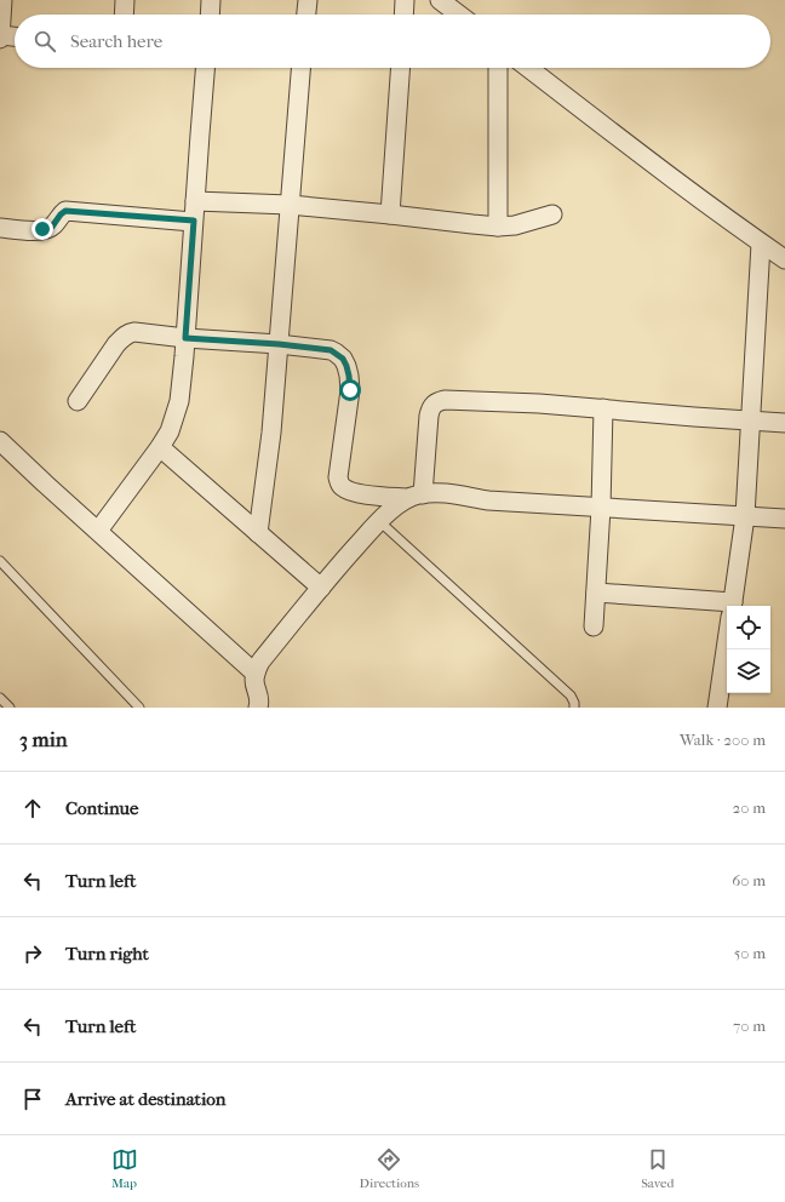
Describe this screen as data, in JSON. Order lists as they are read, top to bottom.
{
  "page": {
    "search": "Search here",
    "heading": ["3 min", "Walk · 200 m"],
    "list": [
      ["Continue", "20 m"],
      ["Turn left", "60 m"],
      ["Turn right", "50 m"],
      ["Turn left", "70 m"],
      "Arrive at destination"
    ],
    "nav": ["Map", "Directions", "Saved"]
  }
}
